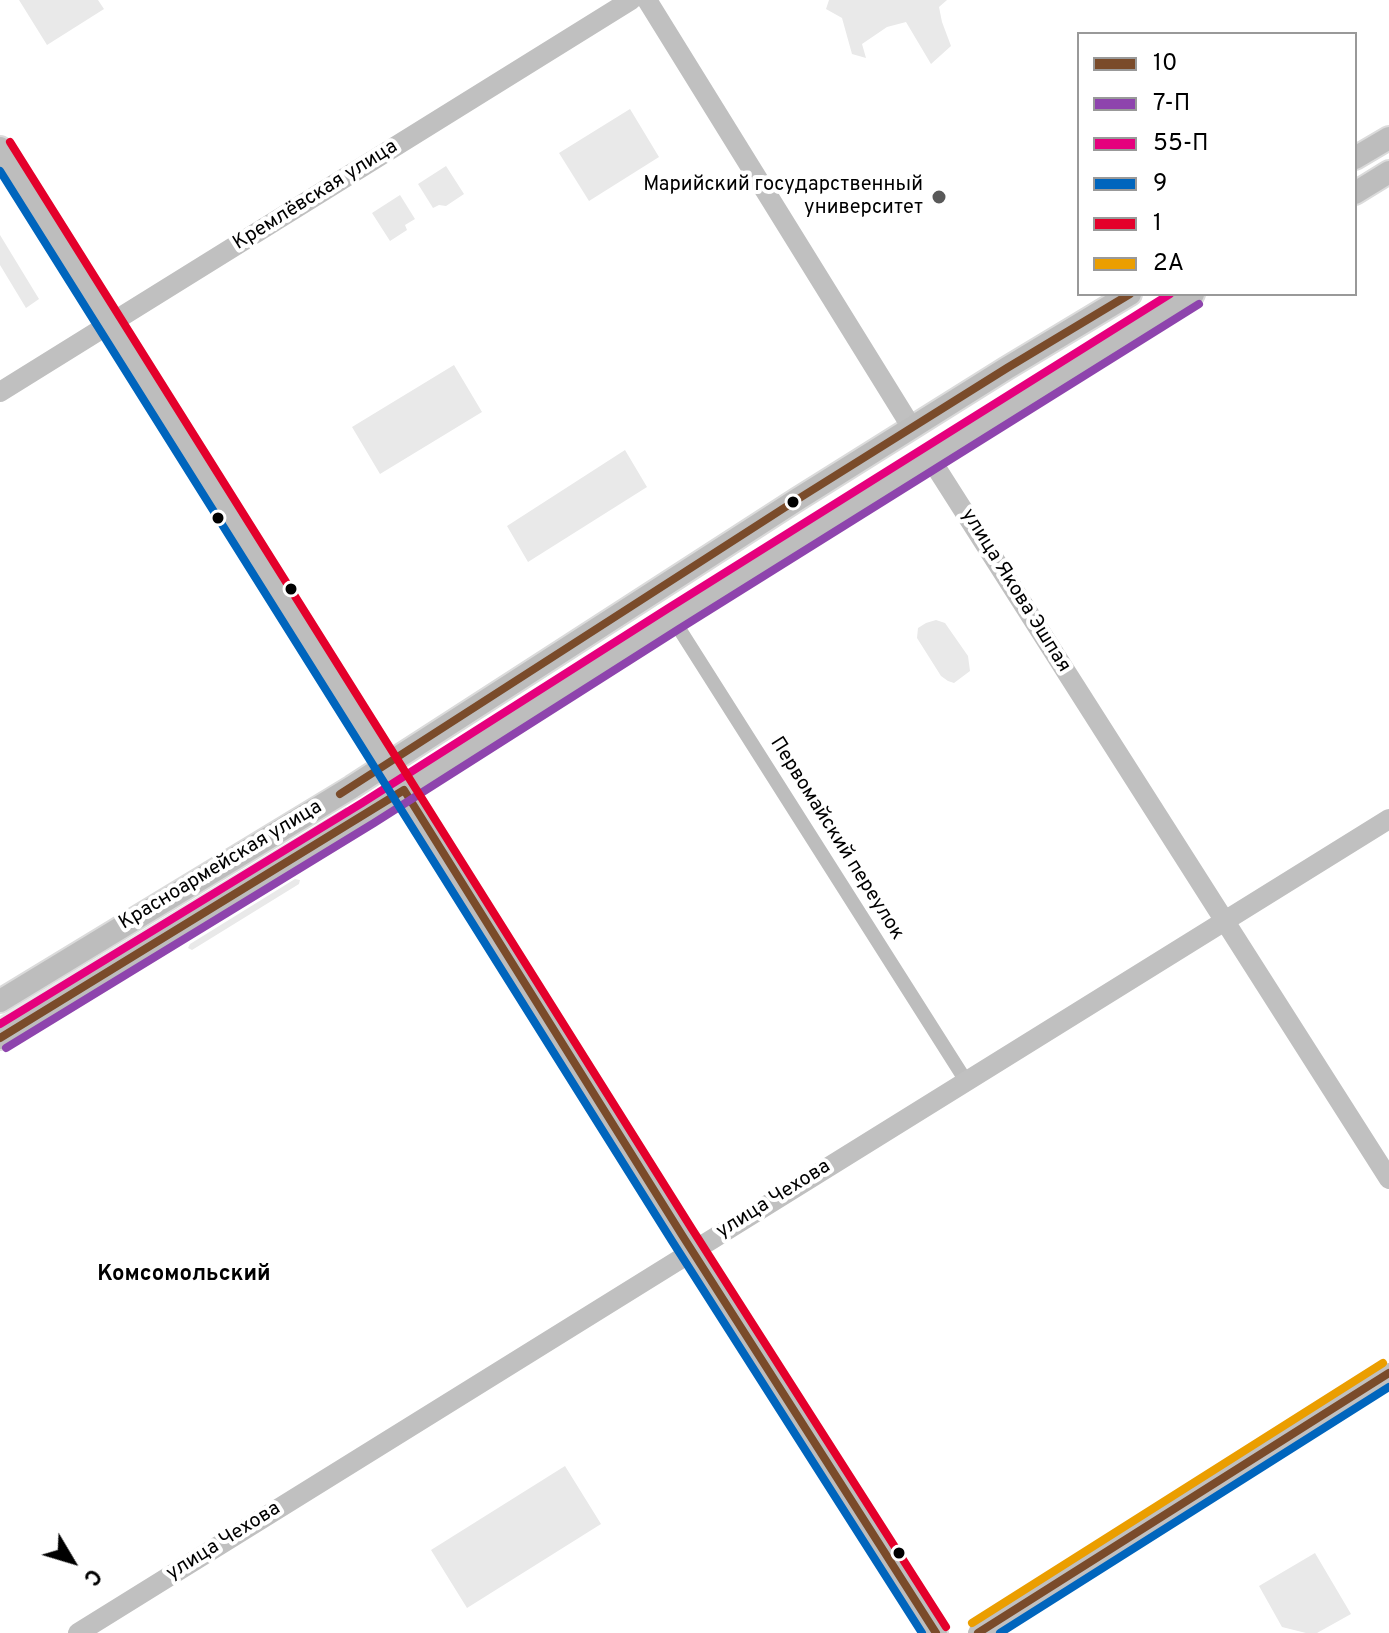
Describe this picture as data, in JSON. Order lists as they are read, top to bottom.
{
  "streets": {
    "main road": ["улица Якова Эшпая", "Красноармейская улица"],
    "street": ["Кремлёвская улица", "Первомайский переулок", "улица Чехова"]
  },
  "crossings": [
    ["улица Якова Эшпая", "Красноармейская улица"],
    ["улица Якова Эшпая", "улица Чехова"],
    ["Первомайский переулок", "Красноармейская улица"],
    ["Первомайский переулок", "улица Чехова"]
  ],
  "districts": ["Комсомольский"],
  "places": ["Марийский государственный университет"],
  "lines": [
    "transit line 1",
    "transit line 9",
    "transit line 10",
    "transit line 55-П",
    "transit line 7-П",
    "transit line 2А"
  ],
  "legend": [
    "10",
    "7-П",
    "55-П",
    "9",
    "1",
    "2А"
  ],
  "north": "bottom right"
}
